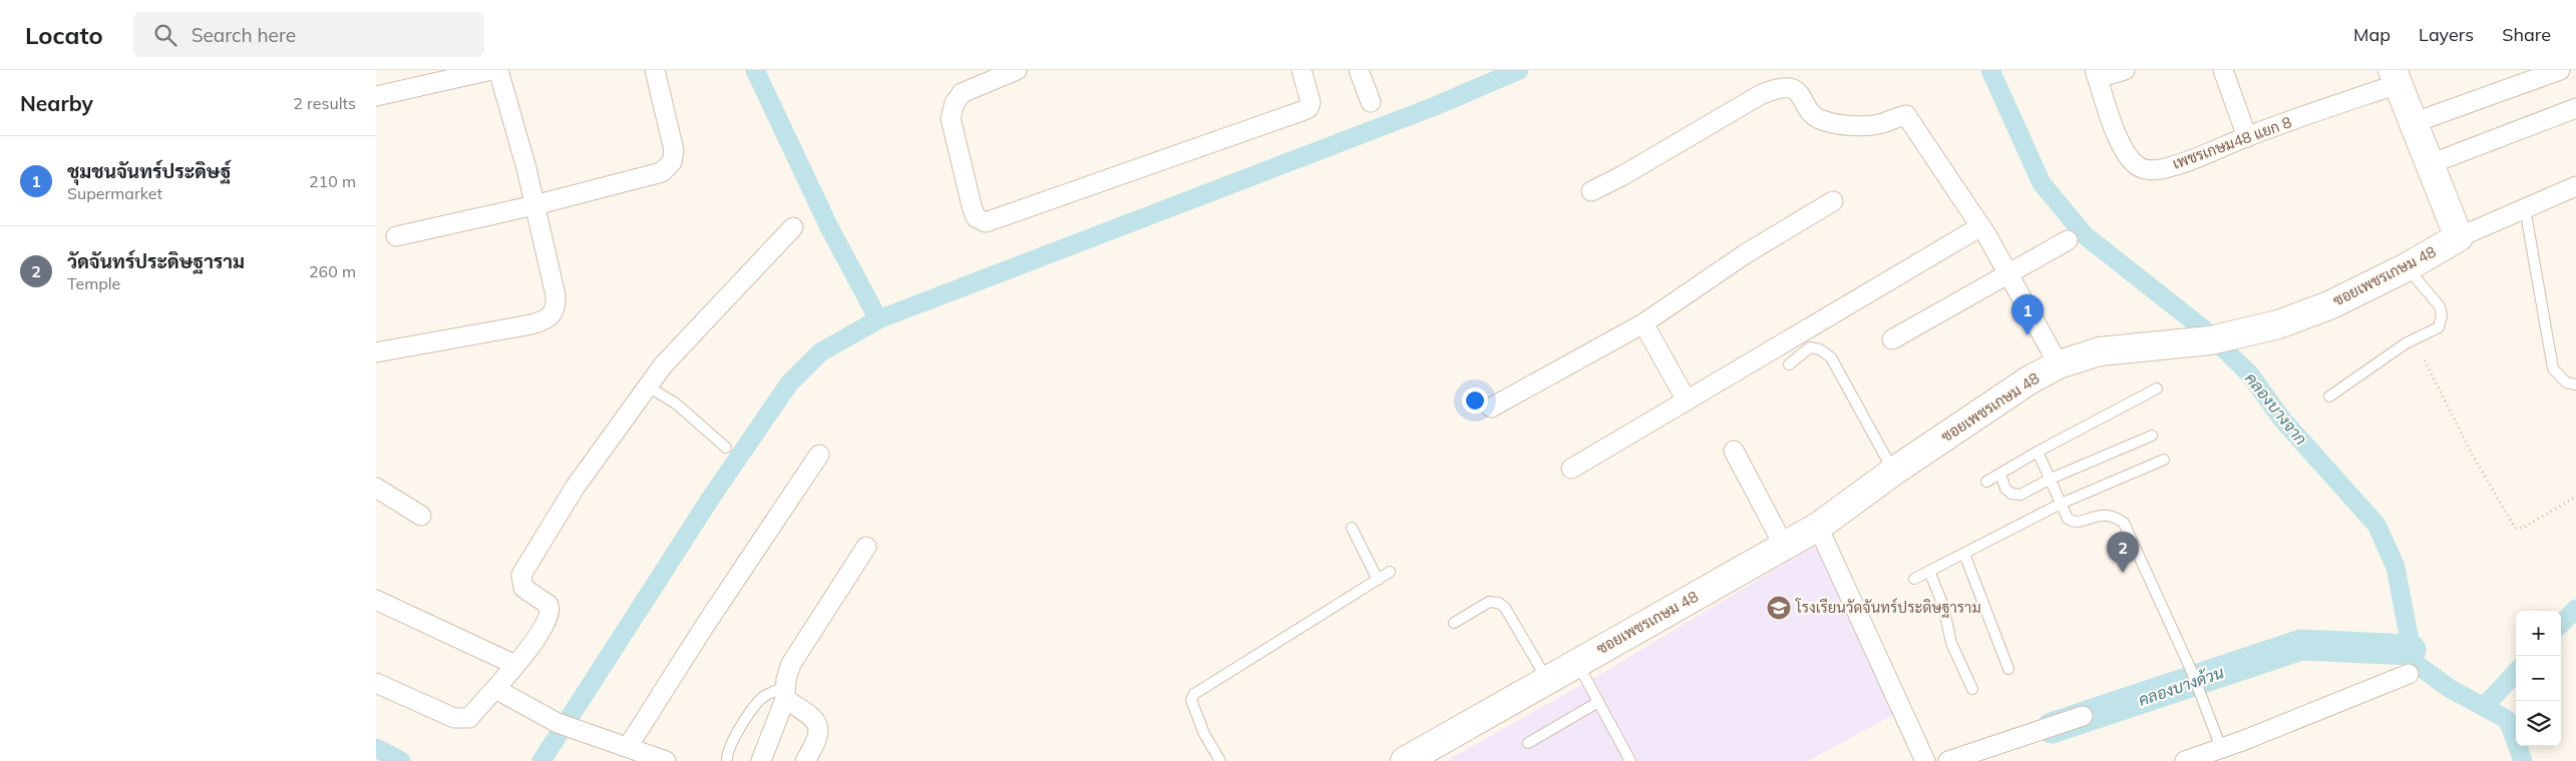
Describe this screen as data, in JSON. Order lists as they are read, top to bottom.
{
  "streets": {
    "street": ["เพชรเกษม48 แยก 8", "ซอยเพชรเกษม 48"]
  },
  "water": ["คลองบางจาก", "คลองบางด้วน"],
  "places": {
    "school or university": ["โรงเรียนวัดจันทร์ประดิษฐาราม"]
  },
  "page": {
    "header": "Locato",
    "search": "Search here",
    "nav": ["Map", "Layers", "Share"],
    "heading": ["Nearby", "2 results"],
    "list": [
      {
        "mark": "1",
        "name": "ชุมชนจันทร์ประดิษฐ์",
        "note": "Supermarket",
        "value": "210 m"
      },
      {
        "mark": "2",
        "name": "วัดจันทร์ประดิษฐาราม",
        "note": "Temple",
        "value": "260 m"
      }
    ],
    "pins": ["1", "2"],
    "map_buttons": ["+", "−"]
  }
}
